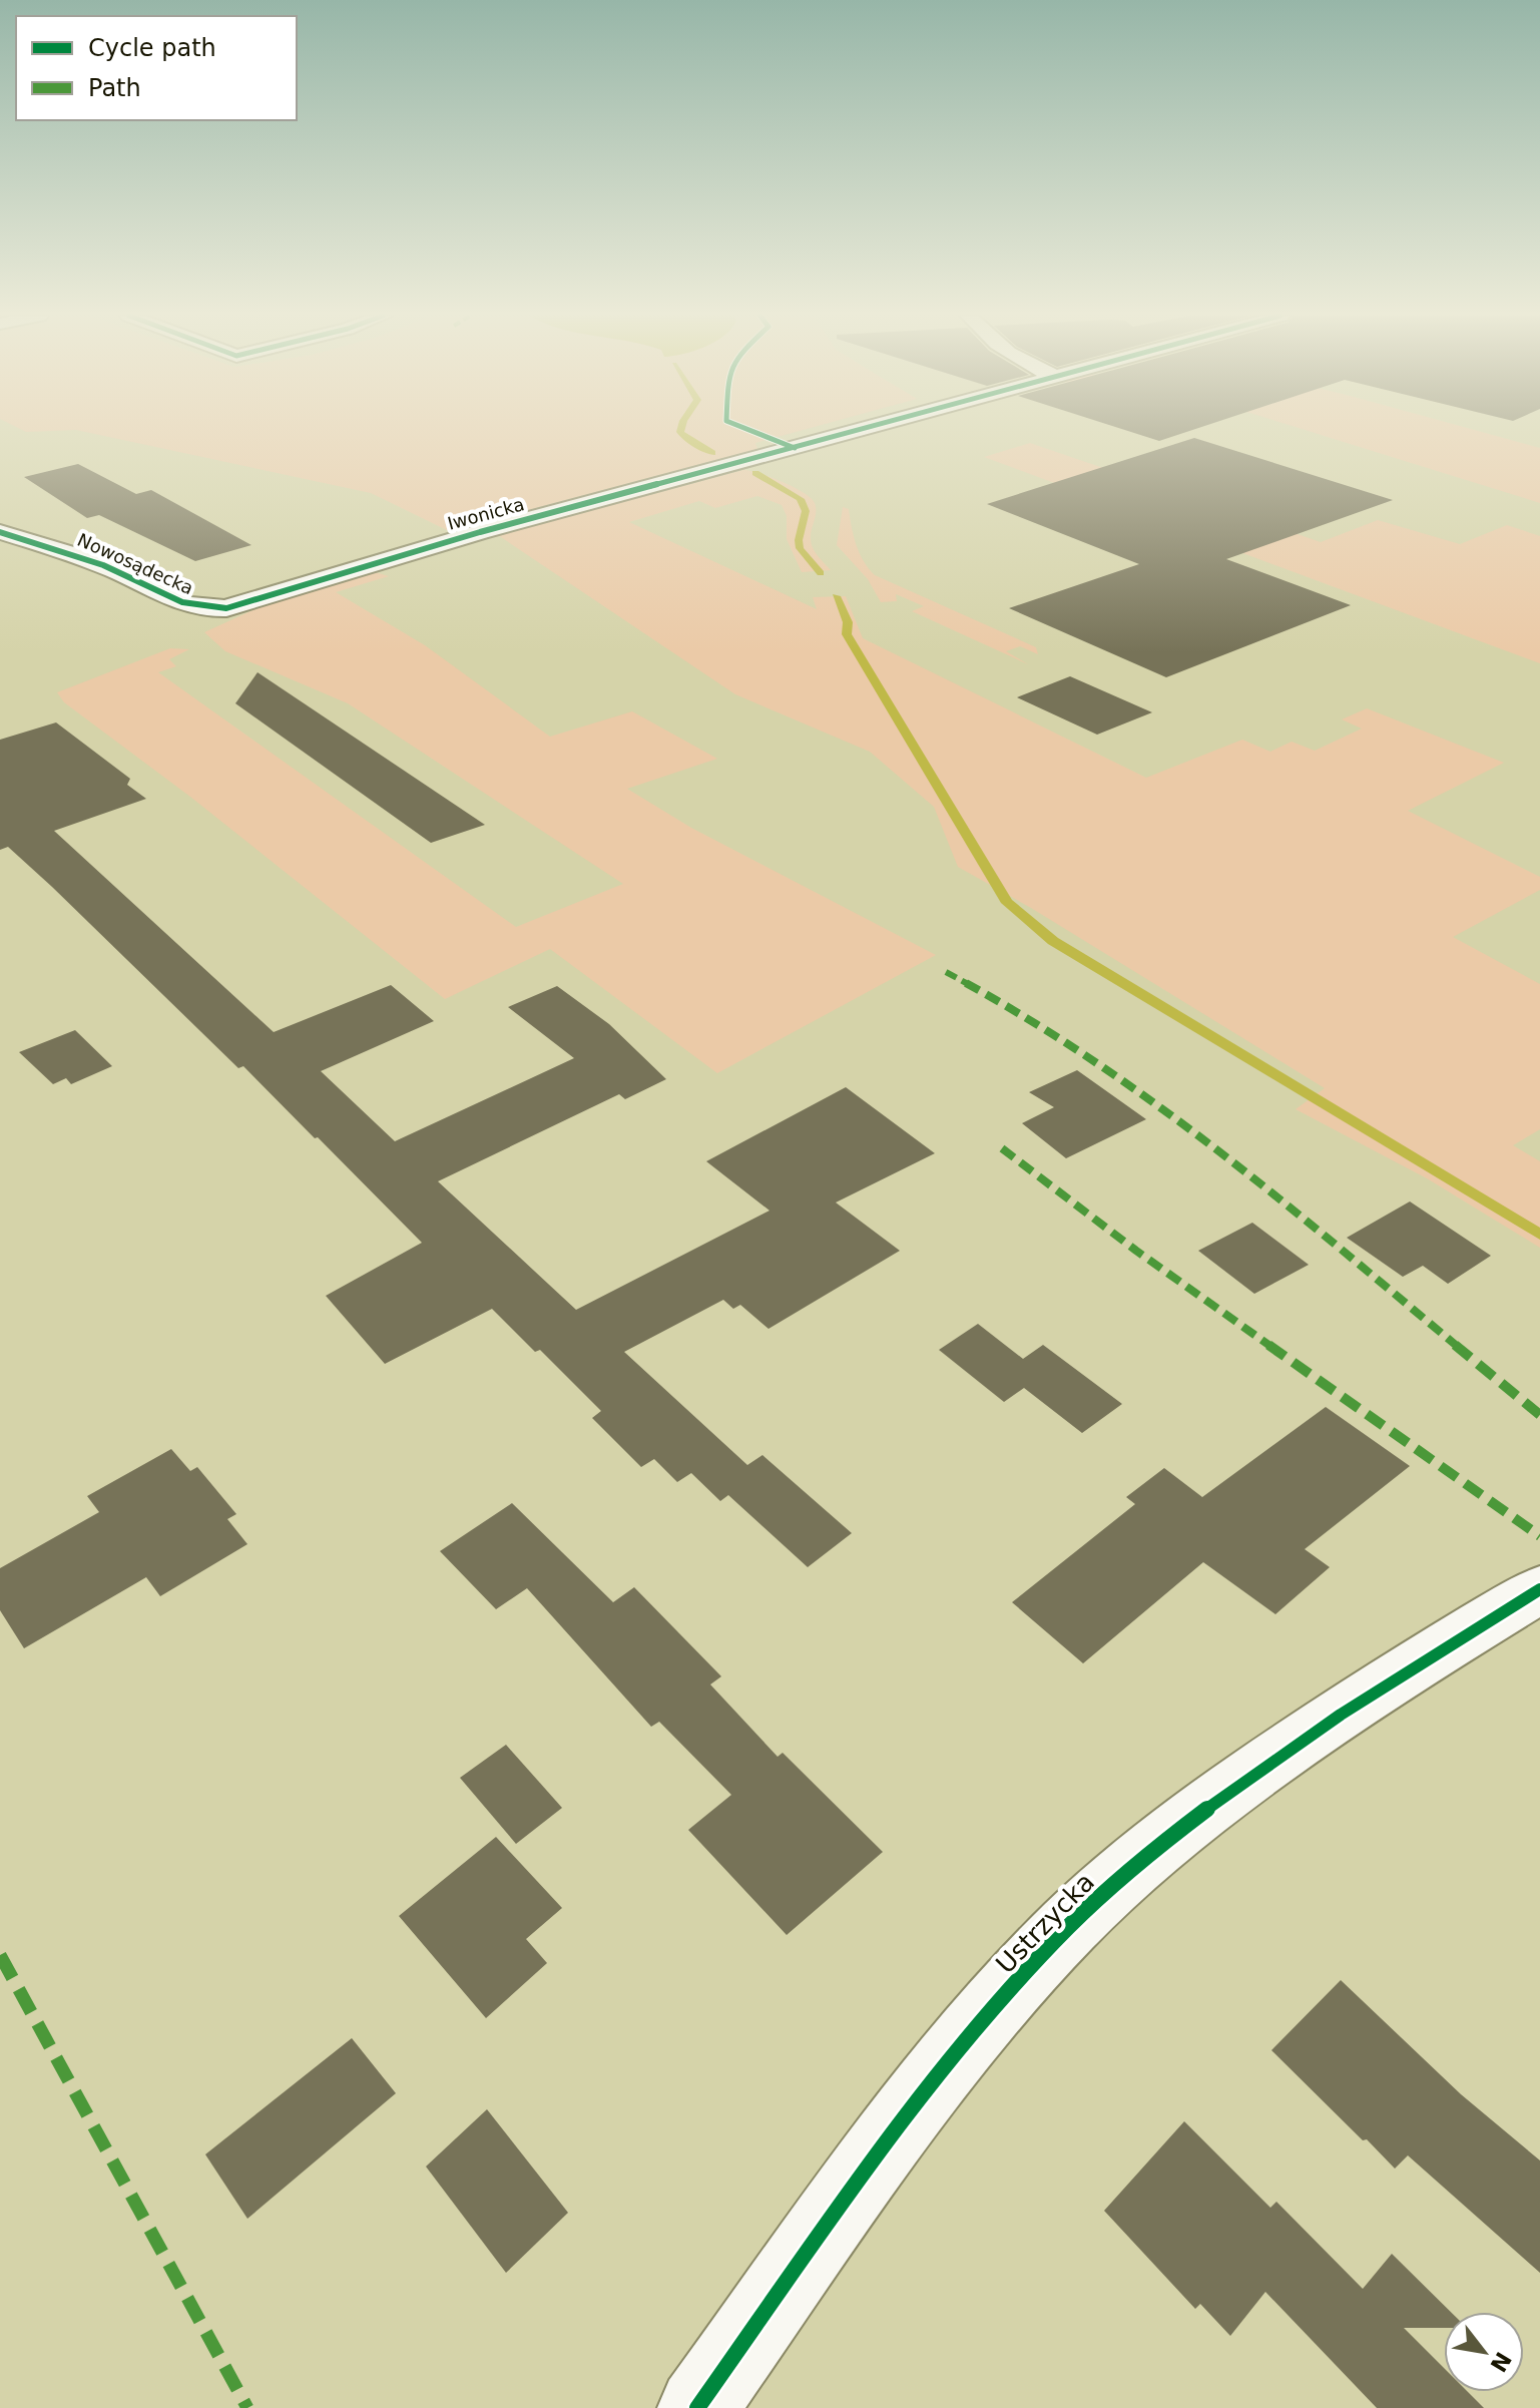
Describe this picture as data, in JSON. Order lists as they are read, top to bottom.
{
  "streets": {
    "street": ["Iwonicka", "Nowosądecka", "Ustrzycka"]
  },
  "crossings": [
    ["Iwonicka", "Nowosądecka"]
  ],
  "legend": ["Cycle path", "Path"],
  "north": "bottom right"
}
